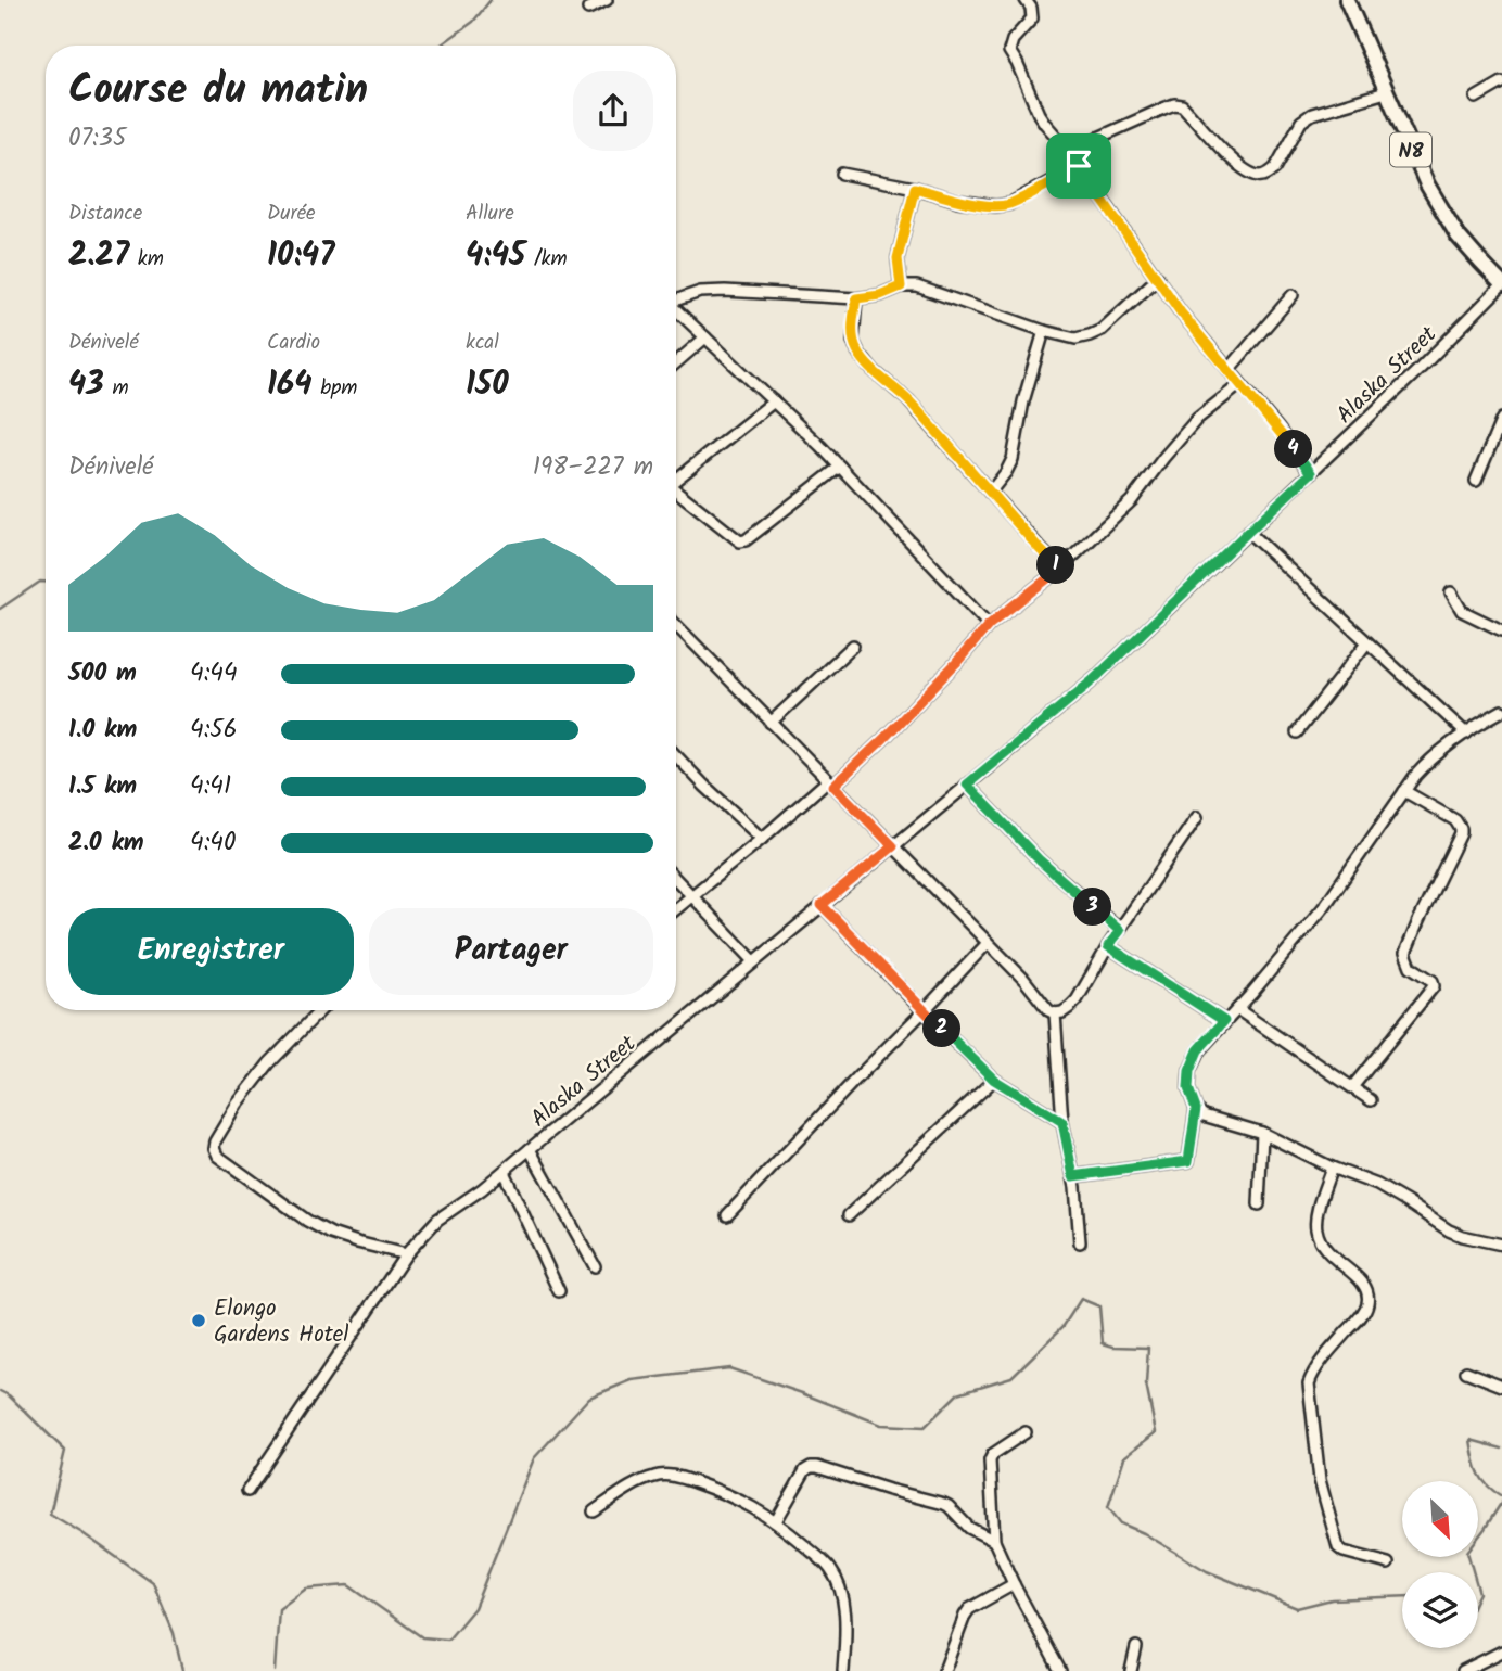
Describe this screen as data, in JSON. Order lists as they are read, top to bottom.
{
  "streets": {
    "highway": ["N8"],
    "street": ["Alaska Street"]
  },
  "crossings": [
    ["N8", "Alaska Street"]
  ],
  "places": ["Elongo Gardens Hotel"],
  "north": "bottom right",
  "page": {
    "heading": ["Course du matin", "07:35"],
    "stats": [
      ["Distance", "2.27 km"],
      ["Durée", "10:47"],
      ["Allure", "4:45 /km"],
      ["Dénivelé", "43 m"],
      ["Cardio", "164 bpm"],
      ["kcal", "150"]
    ],
    "pins": [
      "4",
      "1",
      "3",
      "2"
    ],
    "chart": ["Dénivelé", "198–227 m"],
    "list": [
      {
        "name": "500 m",
        "note": "4:44"
      },
      {
        "name": "1.0 km",
        "note": "4:56"
      },
      {
        "name": "1.5 km",
        "note": "4:41"
      },
      {
        "name": "2.0 km",
        "note": "4:40"
      }
    ],
    "buttons": ["Enregistrer", "Partager"]
  }
}
